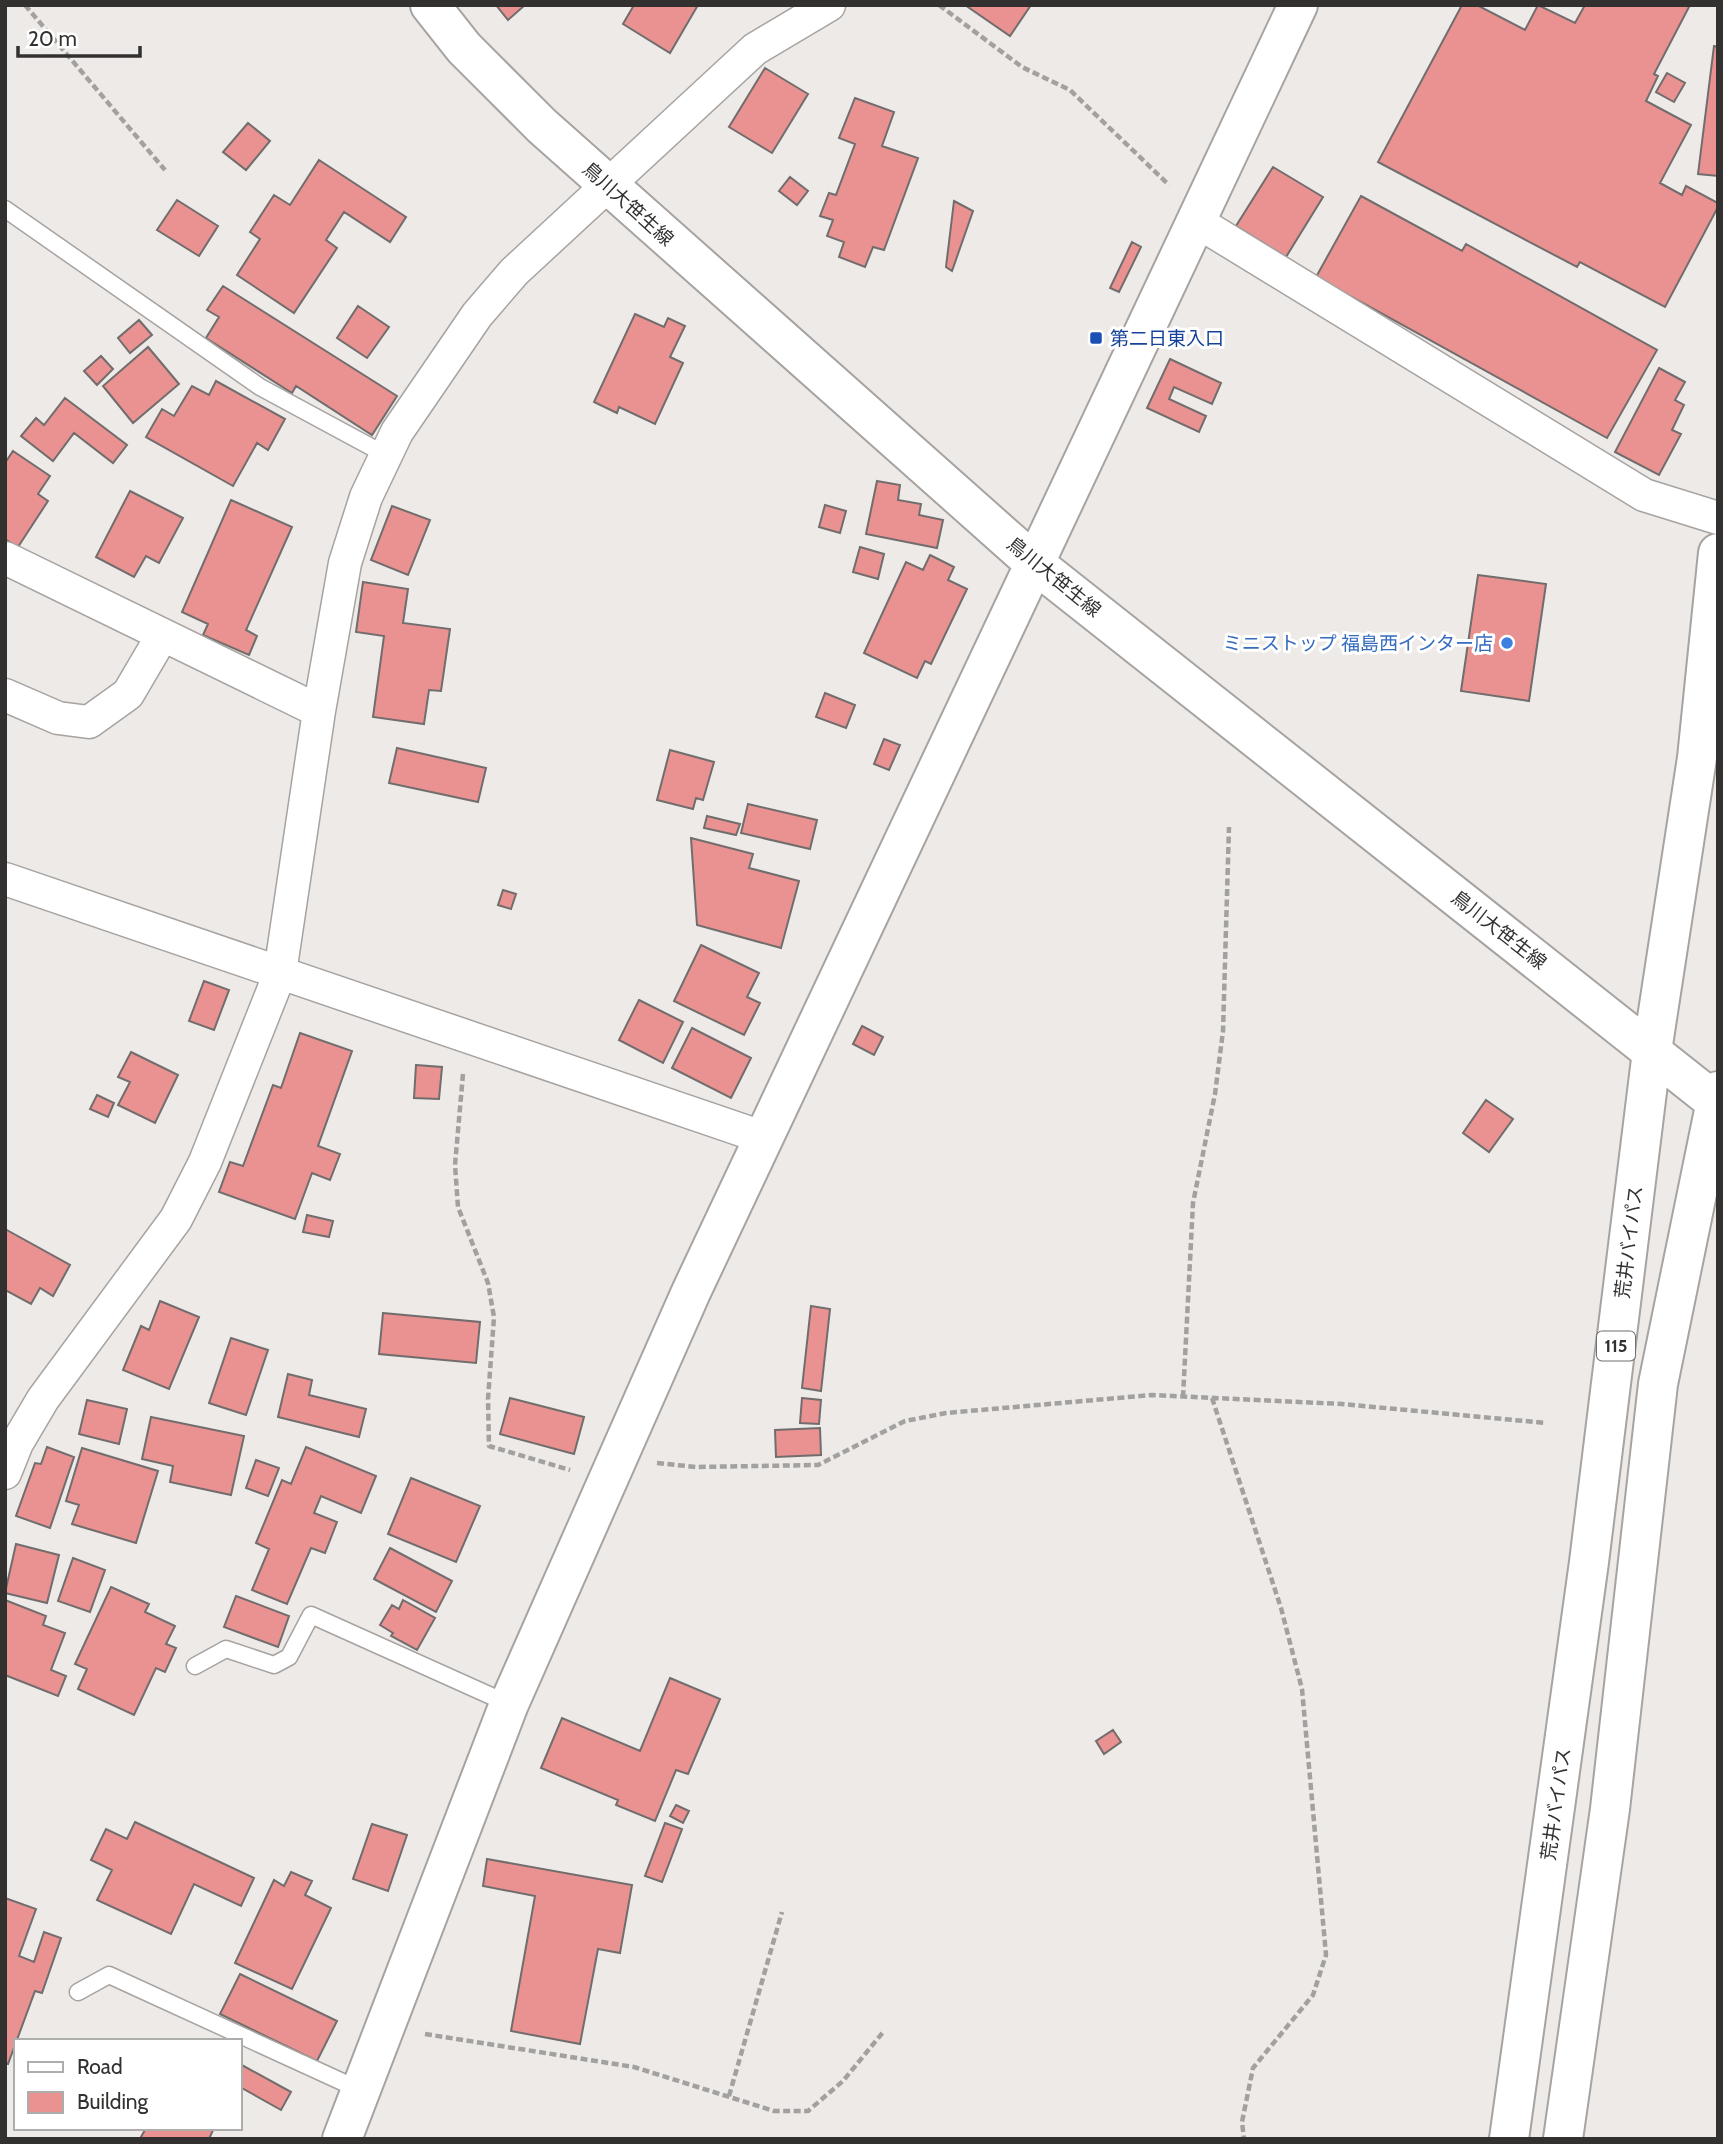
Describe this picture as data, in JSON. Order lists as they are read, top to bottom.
{
  "streets": {
    "main road": ["鳥川大笹生線", "荒井バイパス", "115"]
  },
  "crossings": [
    ["鳥川大笹生線", "荒井バイパス"],
    ["鳥川大笹生線", "115"]
  ],
  "places": {
    "transit": ["第二日東入口"],
    "other": ["ミニストップ 福島西インター店"]
  },
  "legend": ["Road", "Building"],
  "scale_bar": "20 m"
}
